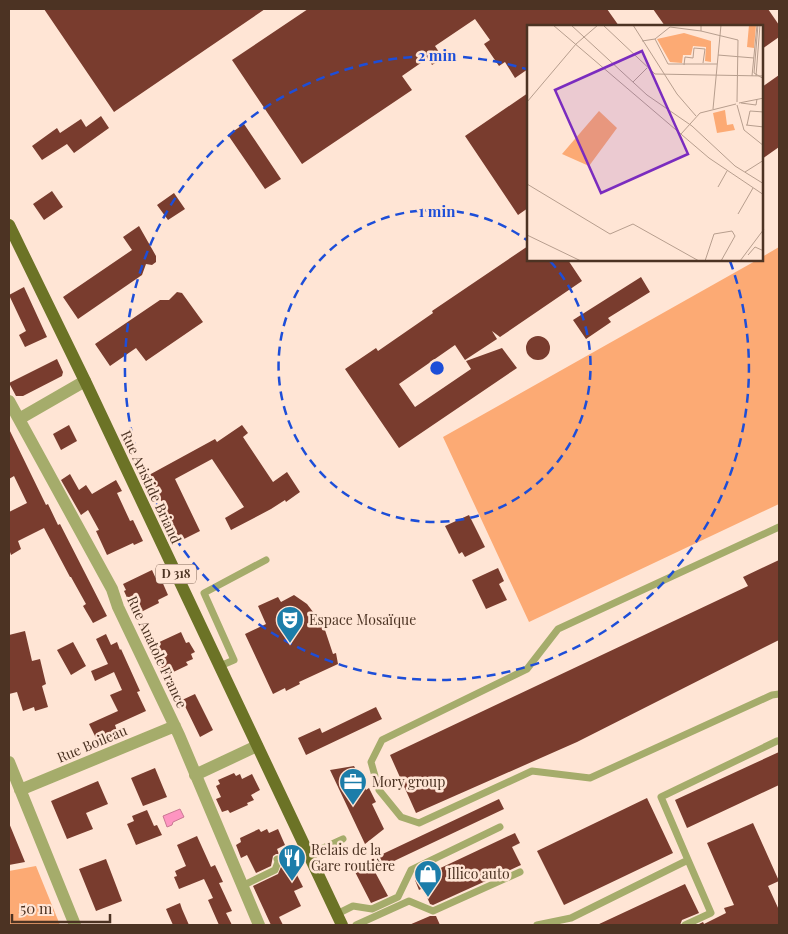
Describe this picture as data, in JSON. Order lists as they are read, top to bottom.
{
  "streets": {
    "main road": ["Rue Aristide Briand", "D 318"],
    "street": ["Rue Anatole France", "Rue Boileau"]
  },
  "crossings": [
    ["Rue Anatole France", "Rue Boileau"]
  ],
  "places": {
    "theatre": ["Espace Mosaïque"],
    "office": ["Mory group"],
    "restaurant": ["Relais de la Gare routière"],
    "shop": ["Illico auto"]
  },
  "scale_bar": "50 m",
  "rings": ["2 min", "1 min"]
}
